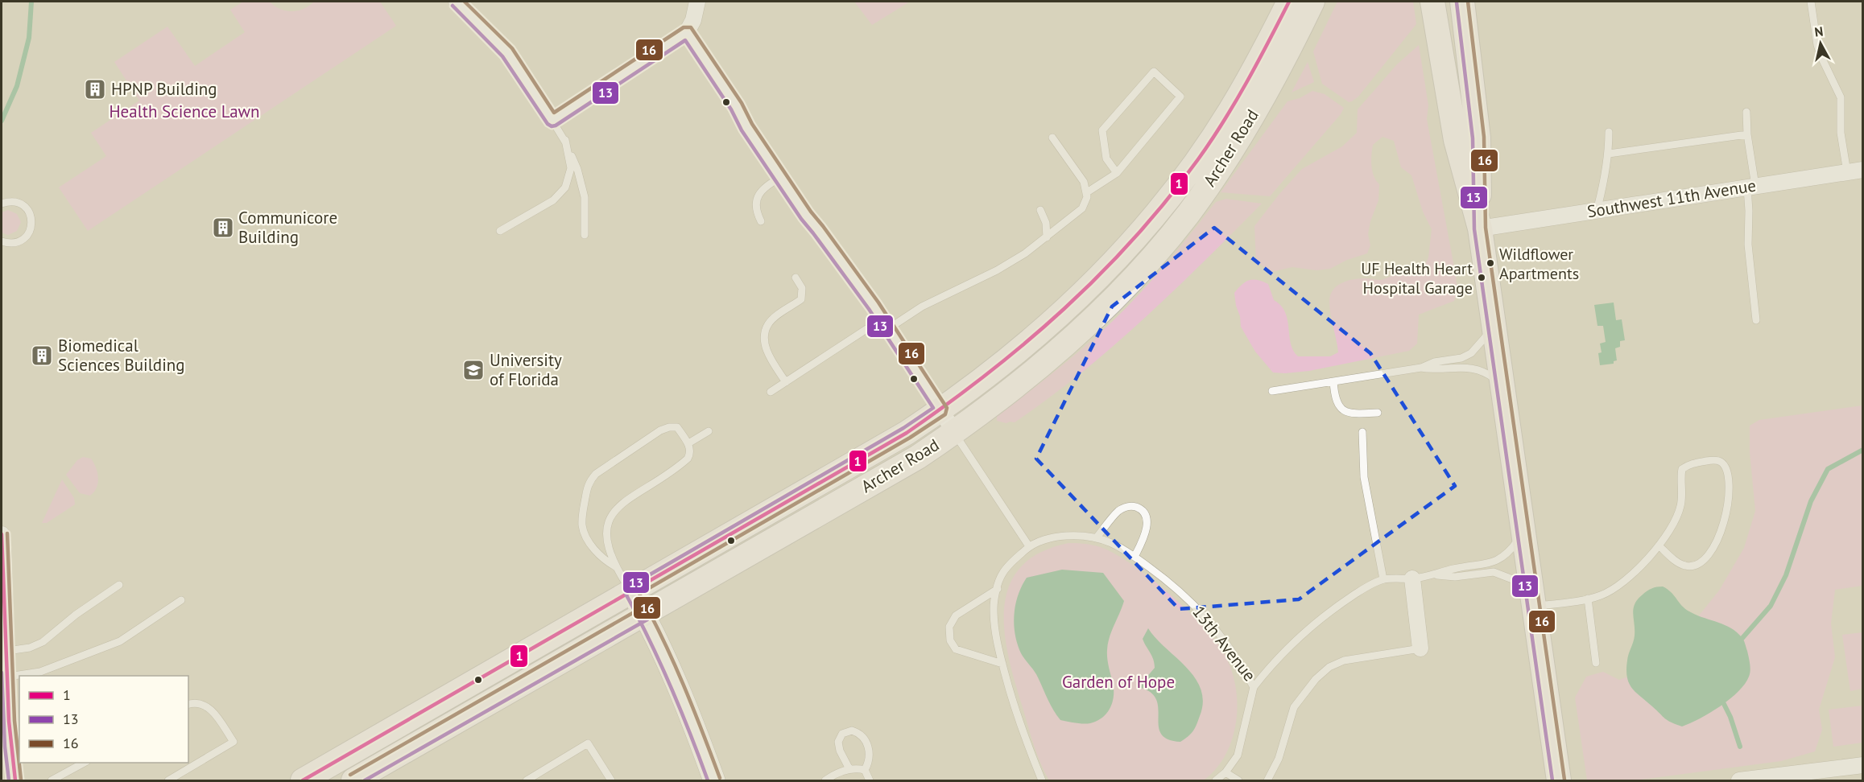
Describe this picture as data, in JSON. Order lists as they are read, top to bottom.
{
  "streets": {
    "main road": ["Archer Road"],
    "street": ["Southwest 11th Avenue"],
    "lane": ["13th Avenue"]
  },
  "parks": ["Health Science Lawn", "Garden of Hope"],
  "places": {
    "building": ["HPNP Building", "Communicore Building", "Biomedical Sciences Building"],
    "other": ["Wildflower Apartments", "UF Health Heart Hospital Garage"],
    "school or university": ["University of Florida"]
  },
  "lines": ["transit line 1", "transit line 16", "transit line 13"],
  "legend": ["1", "13", "16"],
  "north": "top"
}
